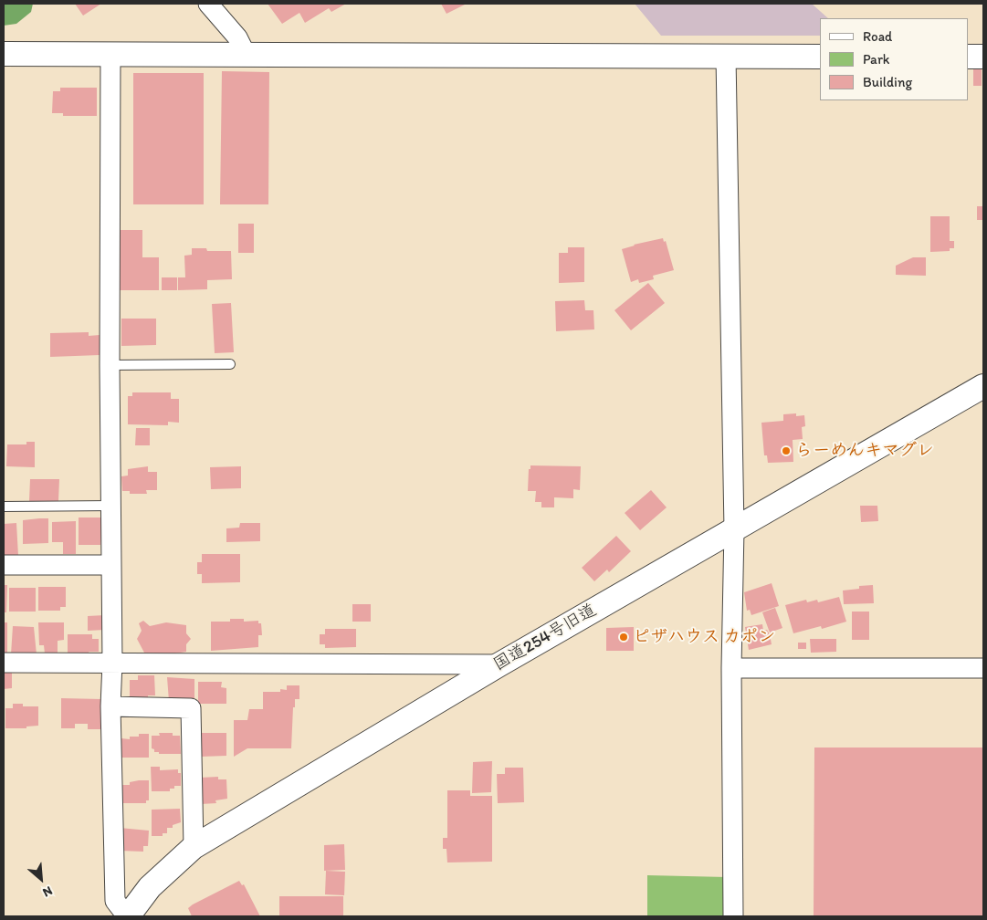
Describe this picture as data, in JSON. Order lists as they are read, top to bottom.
{
  "streets": {
    "street": ["国道254号旧道"]
  },
  "places": ["らーめんキマグレ", "ピザハウス カポン"],
  "legend": ["Road", "Park", "Building"],
  "north": "bottom right"
}
